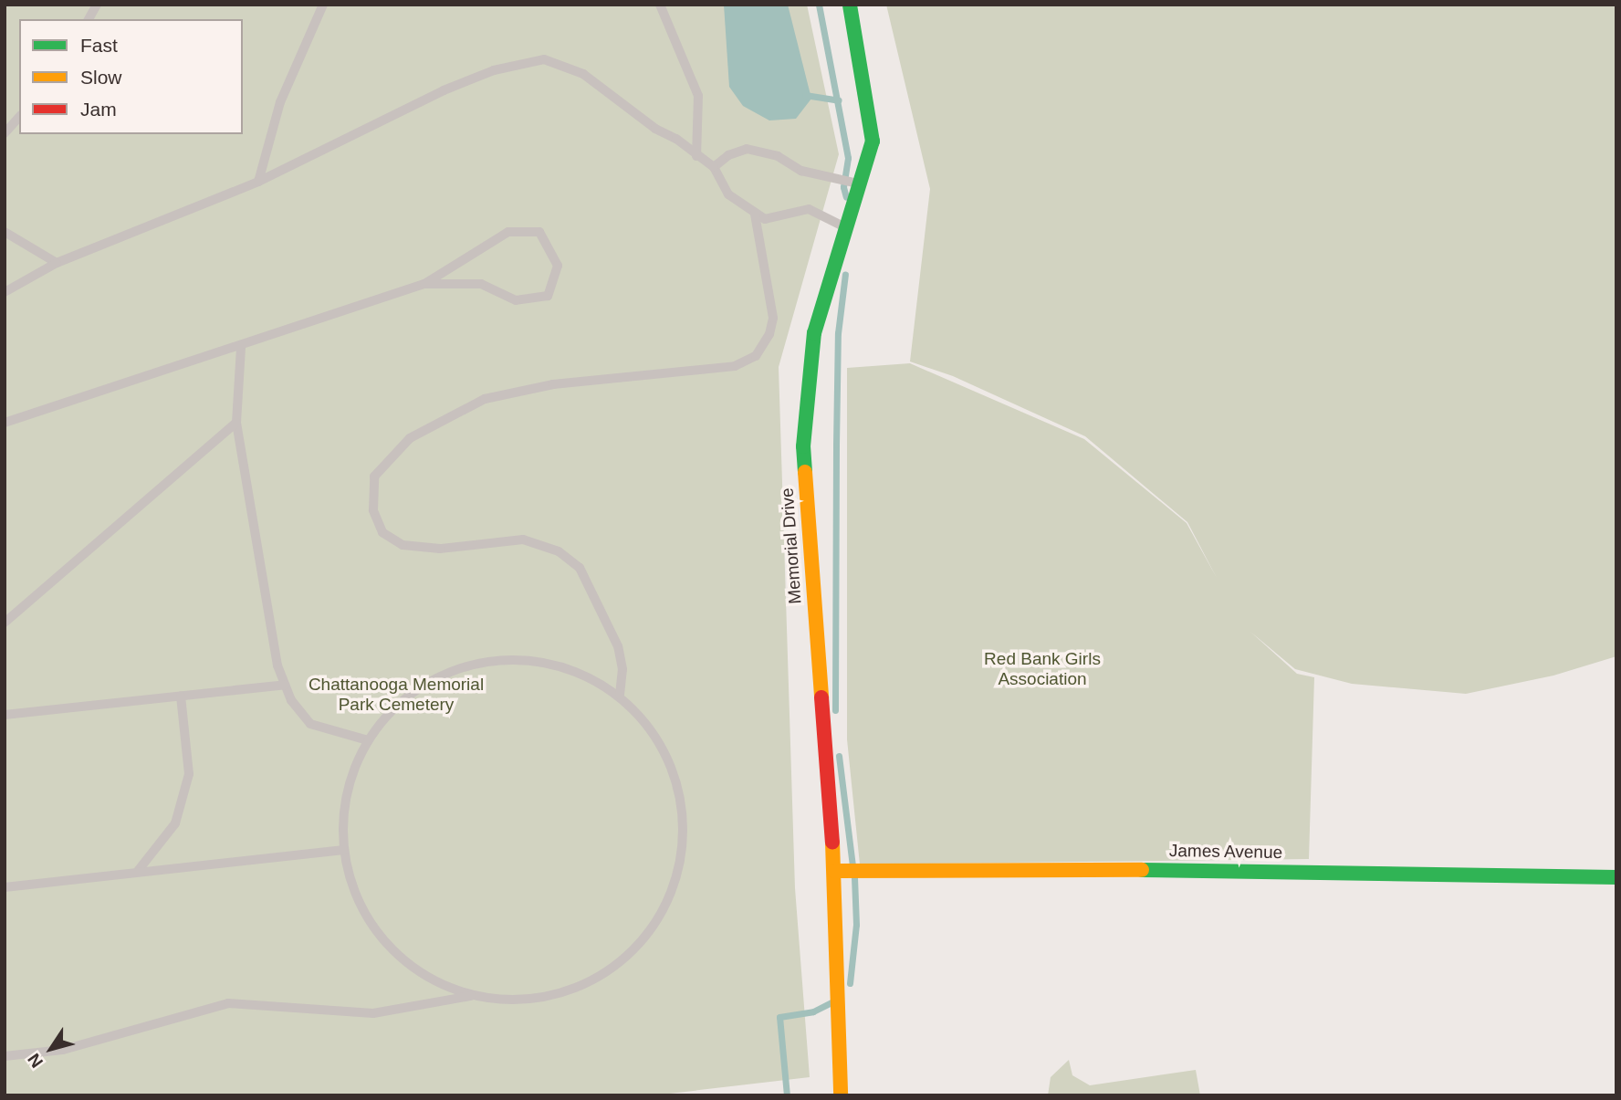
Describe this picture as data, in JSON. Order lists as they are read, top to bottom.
{
  "streets": {
    "street": ["Memorial Drive", "James Avenue"]
  },
  "crossings": [
    ["Memorial Drive", "James Avenue"]
  ],
  "parks": ["Red Bank Girls Association", "Chattanooga Memorial Park Cemetery"],
  "legend": ["Fast", "Slow", "Jam"],
  "north": "bottom left"
}
